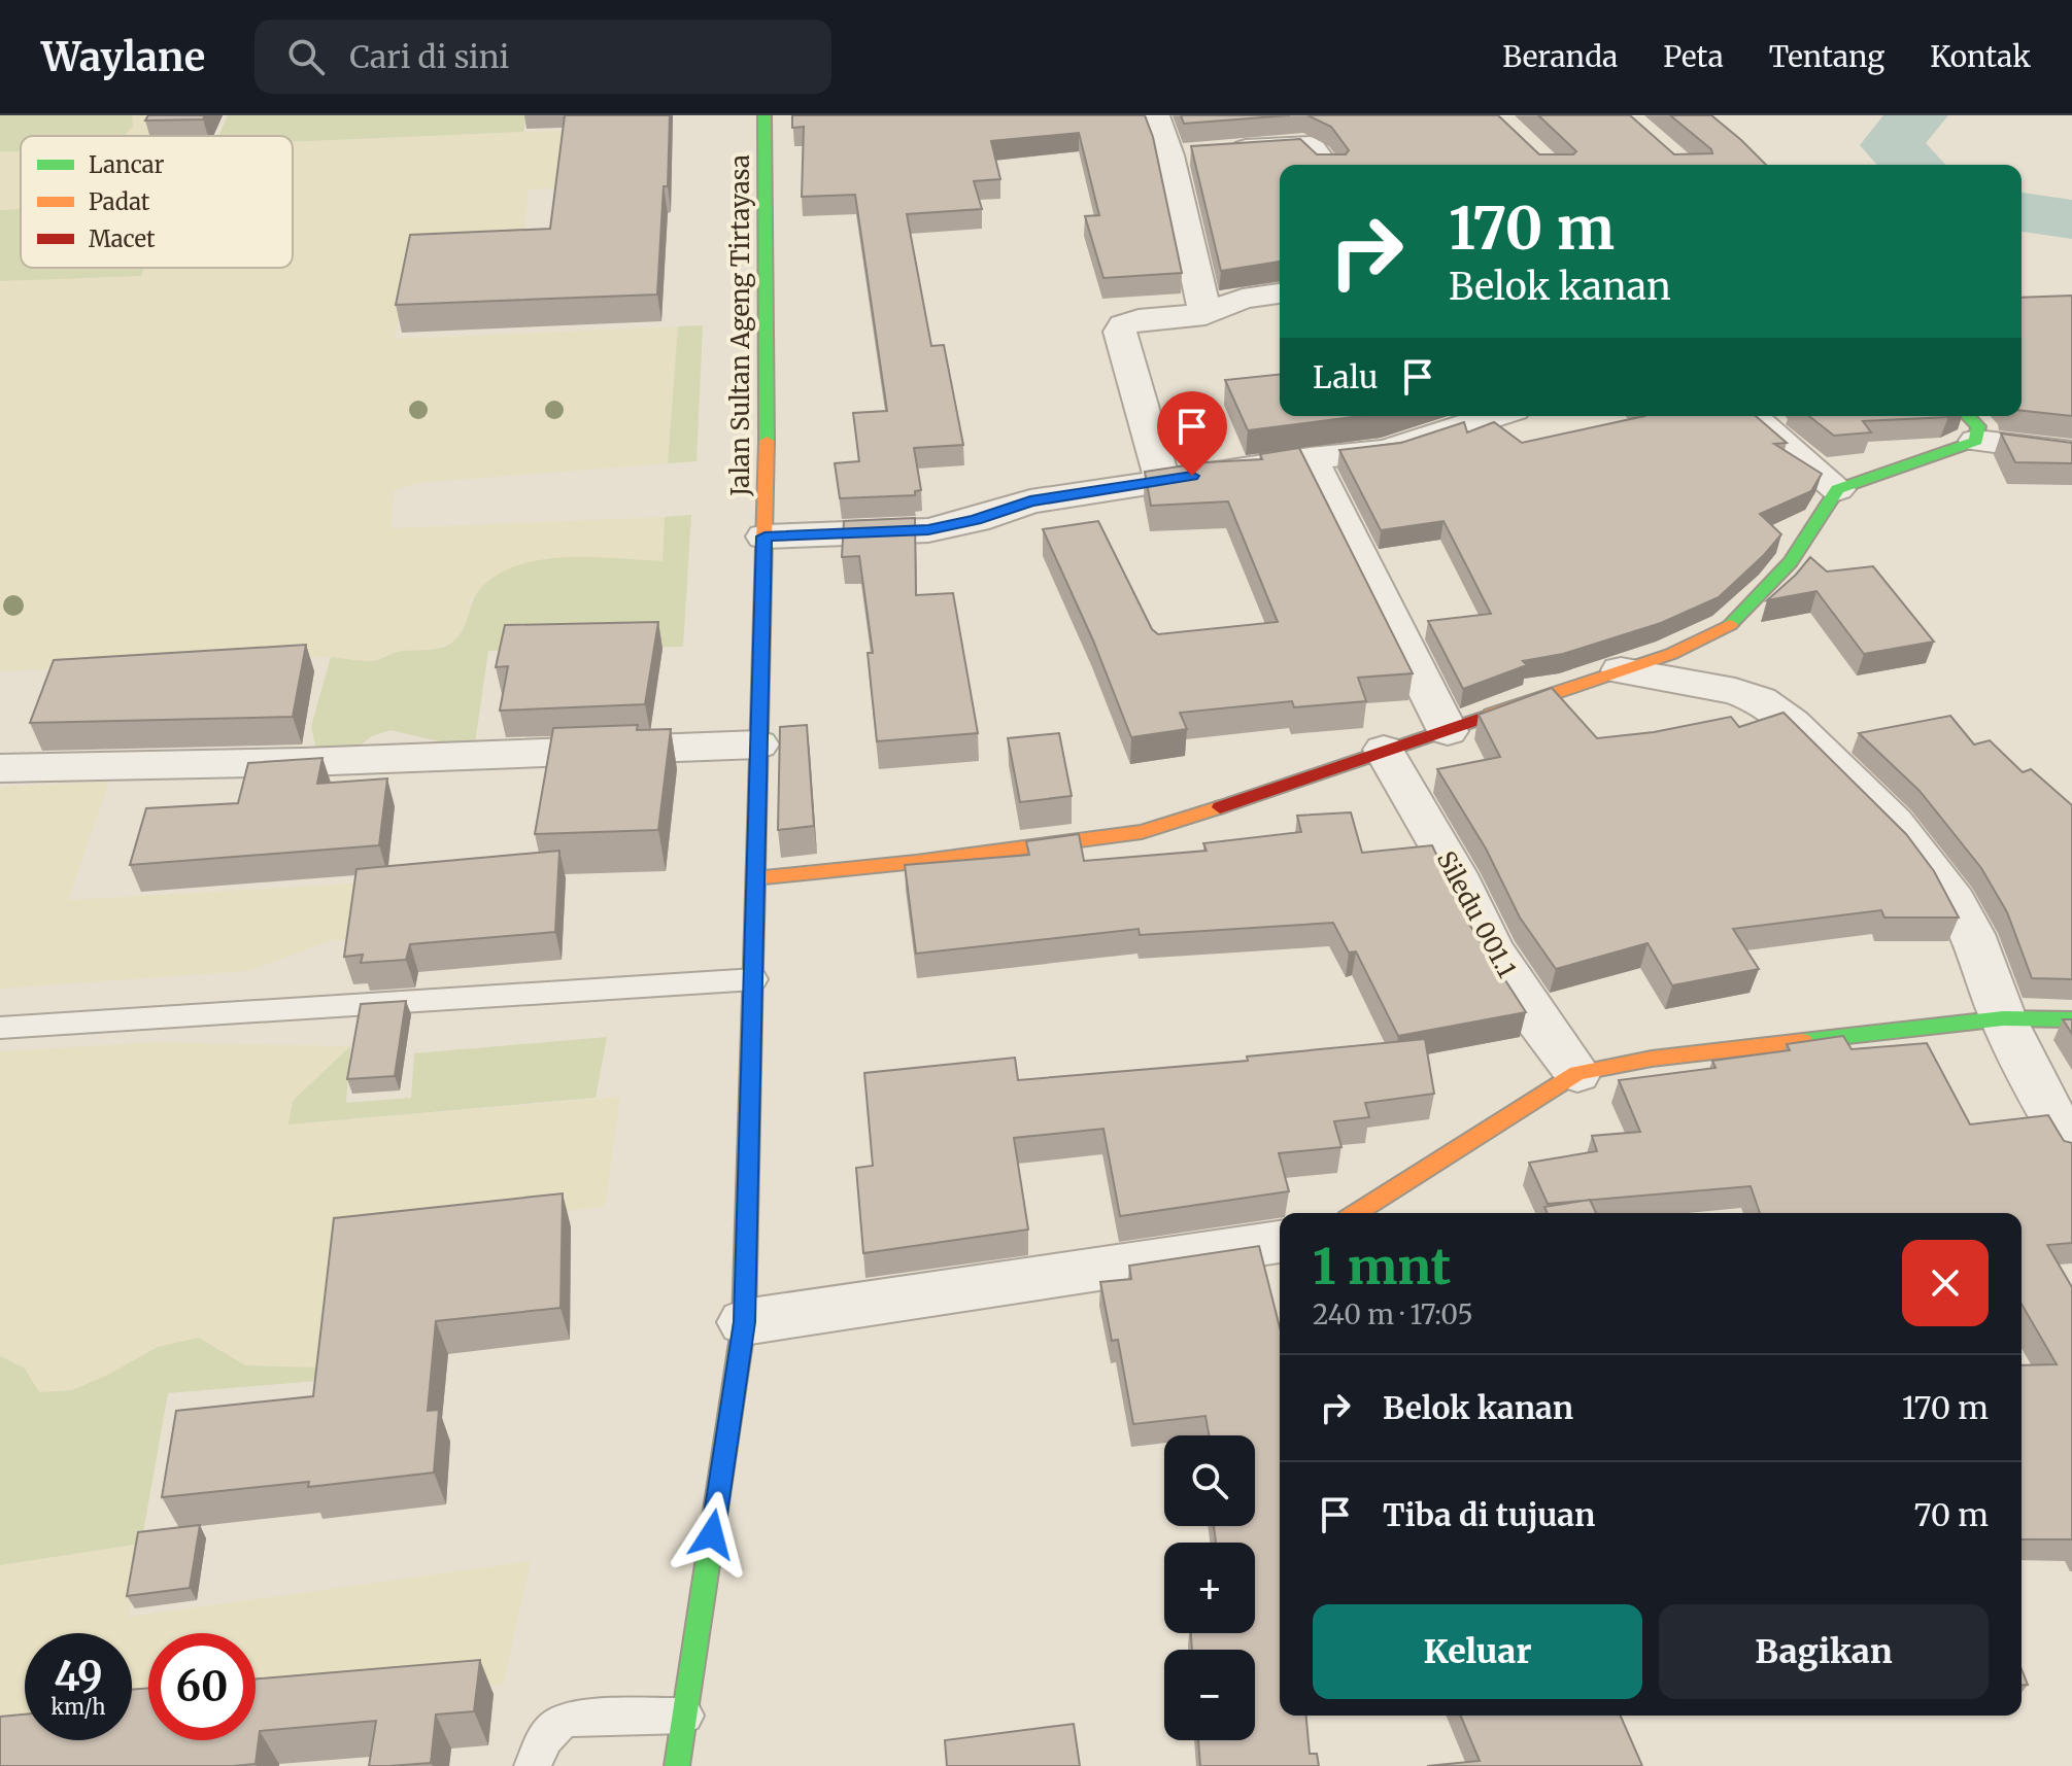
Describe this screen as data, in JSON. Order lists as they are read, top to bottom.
{
  "streets": {
    "main road": ["Jalan Sultan Ageng Tirtayasa"],
    "street": ["Siledu 001.1"]
  },
  "legend": ["Lancar", "Padat", "Macet"],
  "page": {
    "header": "Waylane",
    "search": "Cari di sini",
    "nav": [
      "Beranda",
      "Peta",
      "Tentang",
      "Kontak"
    ],
    "turn": ["170 m", "Belok kanan"],
    "then": "Lalu",
    "heading": ["1 mnt", "240 m · 17:05"],
    "list": [
      {
        "name": "Belok kanan",
        "value": "170 m"
      },
      {
        "name": "Tiba di tujuan",
        "value": "70 m"
      }
    ],
    "map_buttons": ["+", "−"],
    "buttons": ["Keluar", "Bagikan"],
    "speed": "49 km/h",
    "limit": "60"
  }
}
